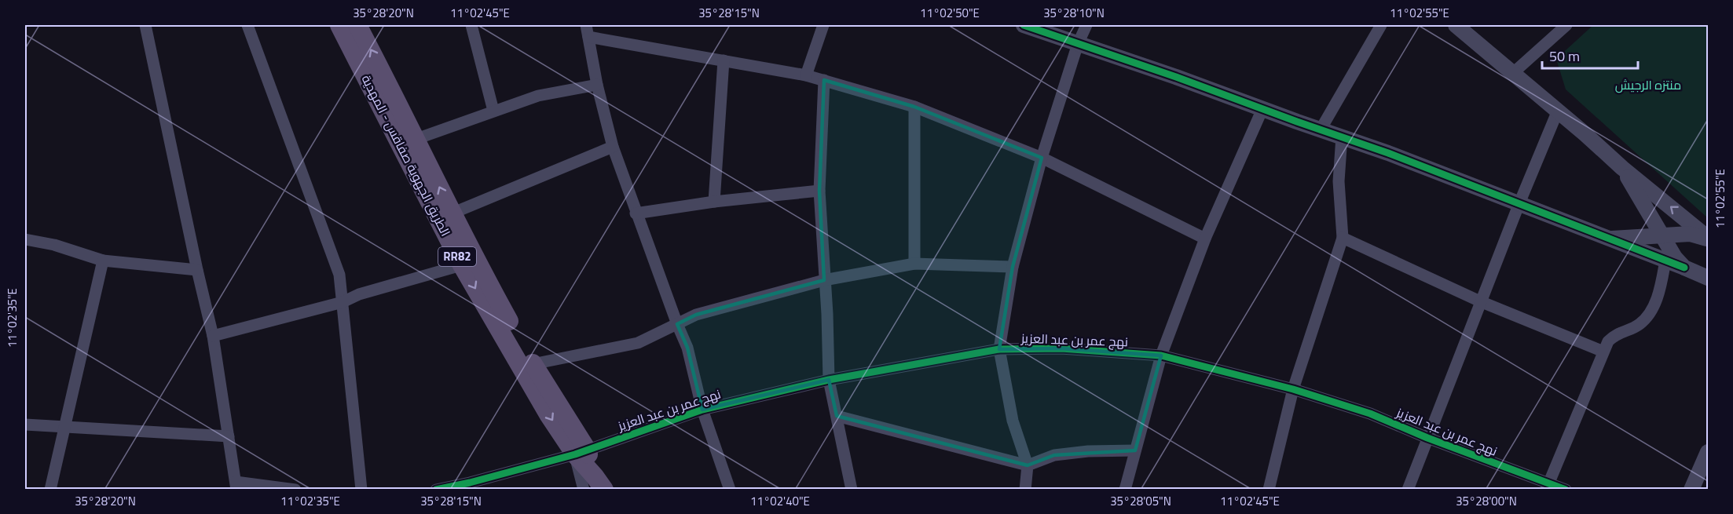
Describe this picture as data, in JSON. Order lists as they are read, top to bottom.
{
  "streets": {
    "main road": ["الطريق الجهوية صفاقس - المهدية", "RR82"],
    "street": ["نهج عمر بن عبد العزيز"]
  },
  "crossings": [
    ["الطريق الجهوية صفاقس - المهدية", "نهج عمر بن عبد العزيز"]
  ],
  "parks": ["منتزه الرجيش"],
  "scale_bar": "50 m",
  "coordinates": [
    "35°28'20\"N",
    "11°02'45\"E",
    "35°28'15\"N",
    "11°02'50\"E",
    "35°28'10\"N",
    "11°02'55\"E",
    "11°02'35\"E",
    "11°02'40\"E",
    "35°28'05\"N",
    "35°28'00\"N"
  ]
}
